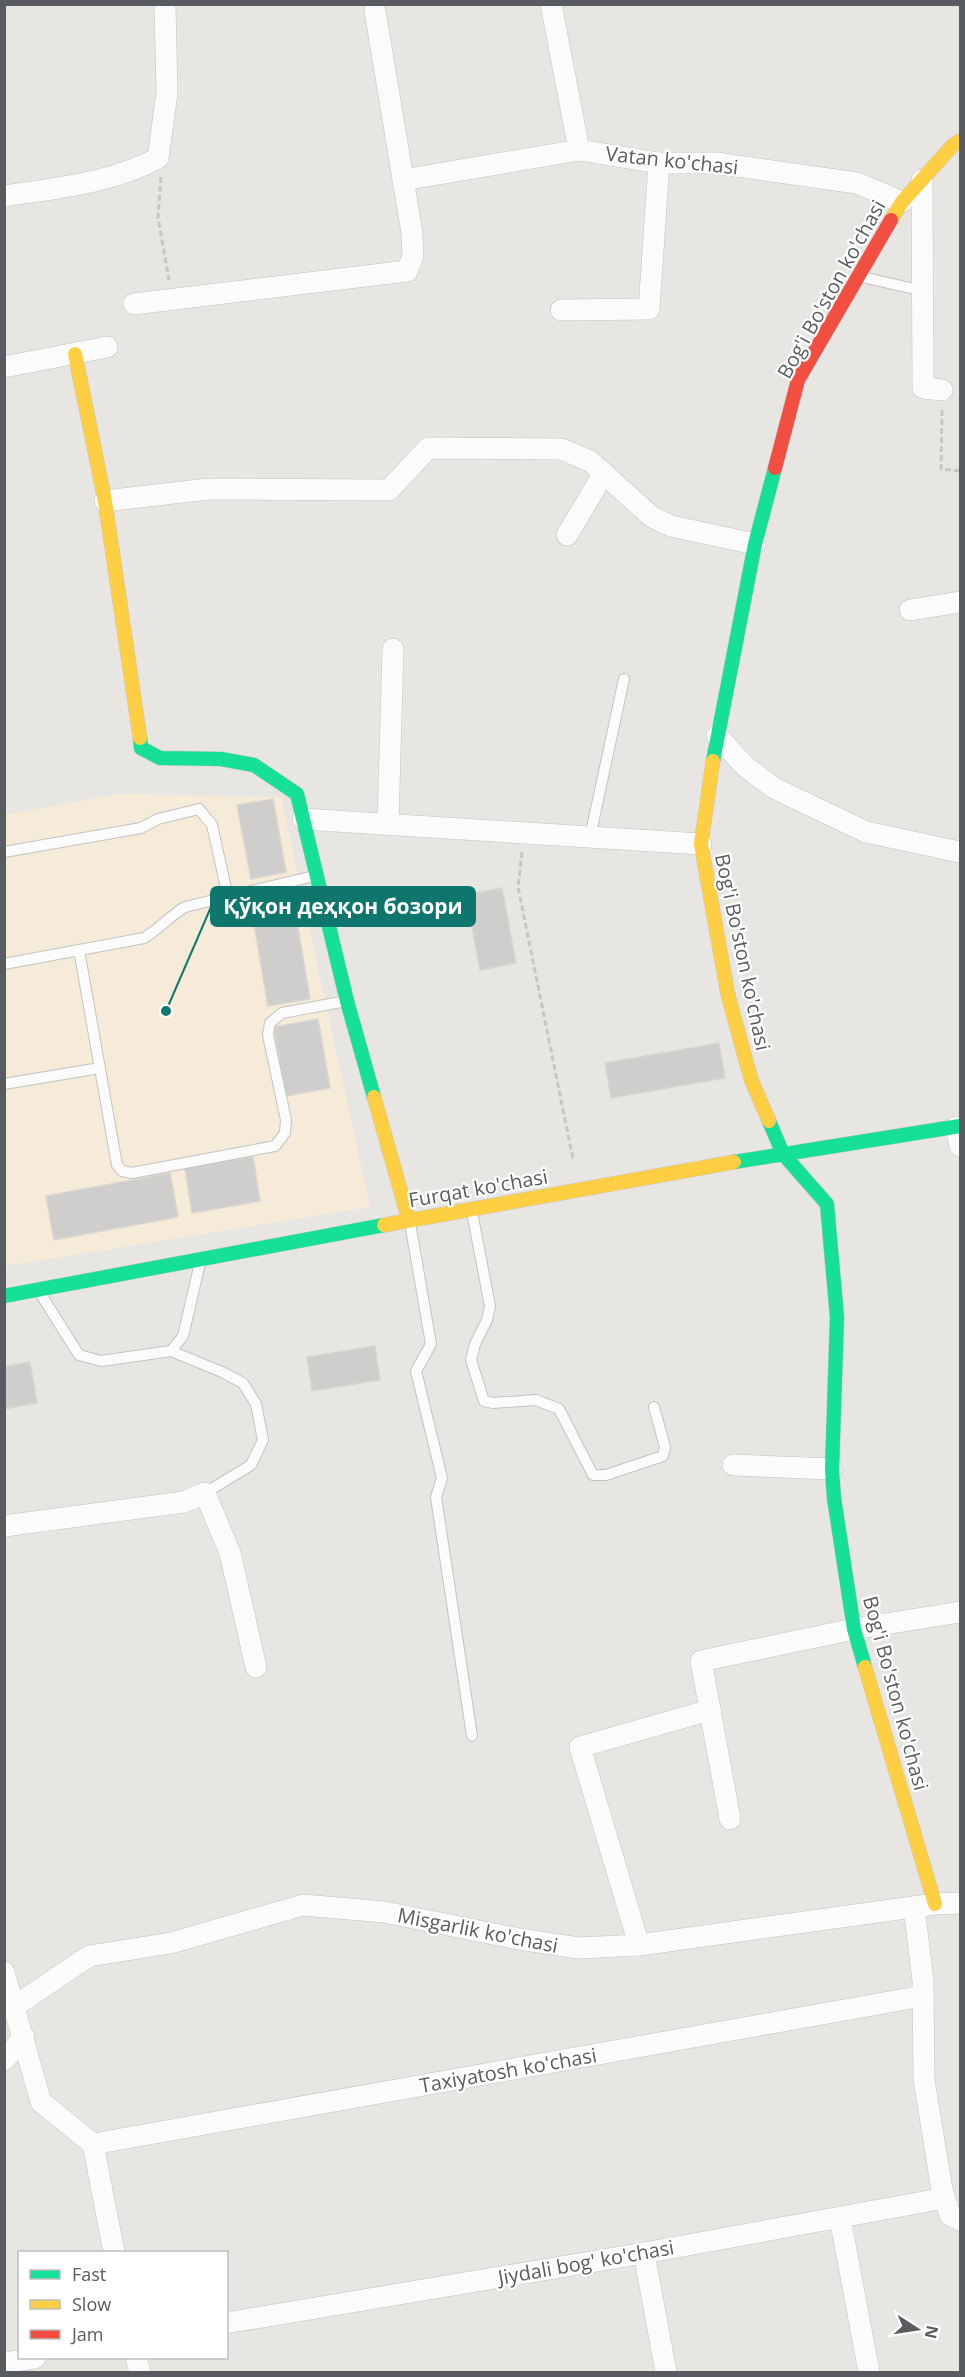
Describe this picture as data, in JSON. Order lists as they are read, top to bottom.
{
  "streets": {
    "street": [
      "Vatan ko'chasi",
      "Bog'i Bo'ston ko'chasi",
      "Furqat ko'chasi",
      "Misgarlik ko'chasi",
      "Taxiyatosh koʻchasi",
      "Jiydali bog' ko'chasi"
    ]
  },
  "crossings": [
    ["Vatan ko'chasi", "Bog'i Bo'ston ko'chasi"],
    ["Bog'i Bo'ston ko'chasi", "Furqat ko'chasi"],
    ["Bog'i Bo'ston ko'chasi", "Misgarlik ko'chasi"]
  ],
  "places": ["Қўқон деҳқон бозори"],
  "legend": ["Fast", "Slow", "Jam"],
  "north": "right"
}
